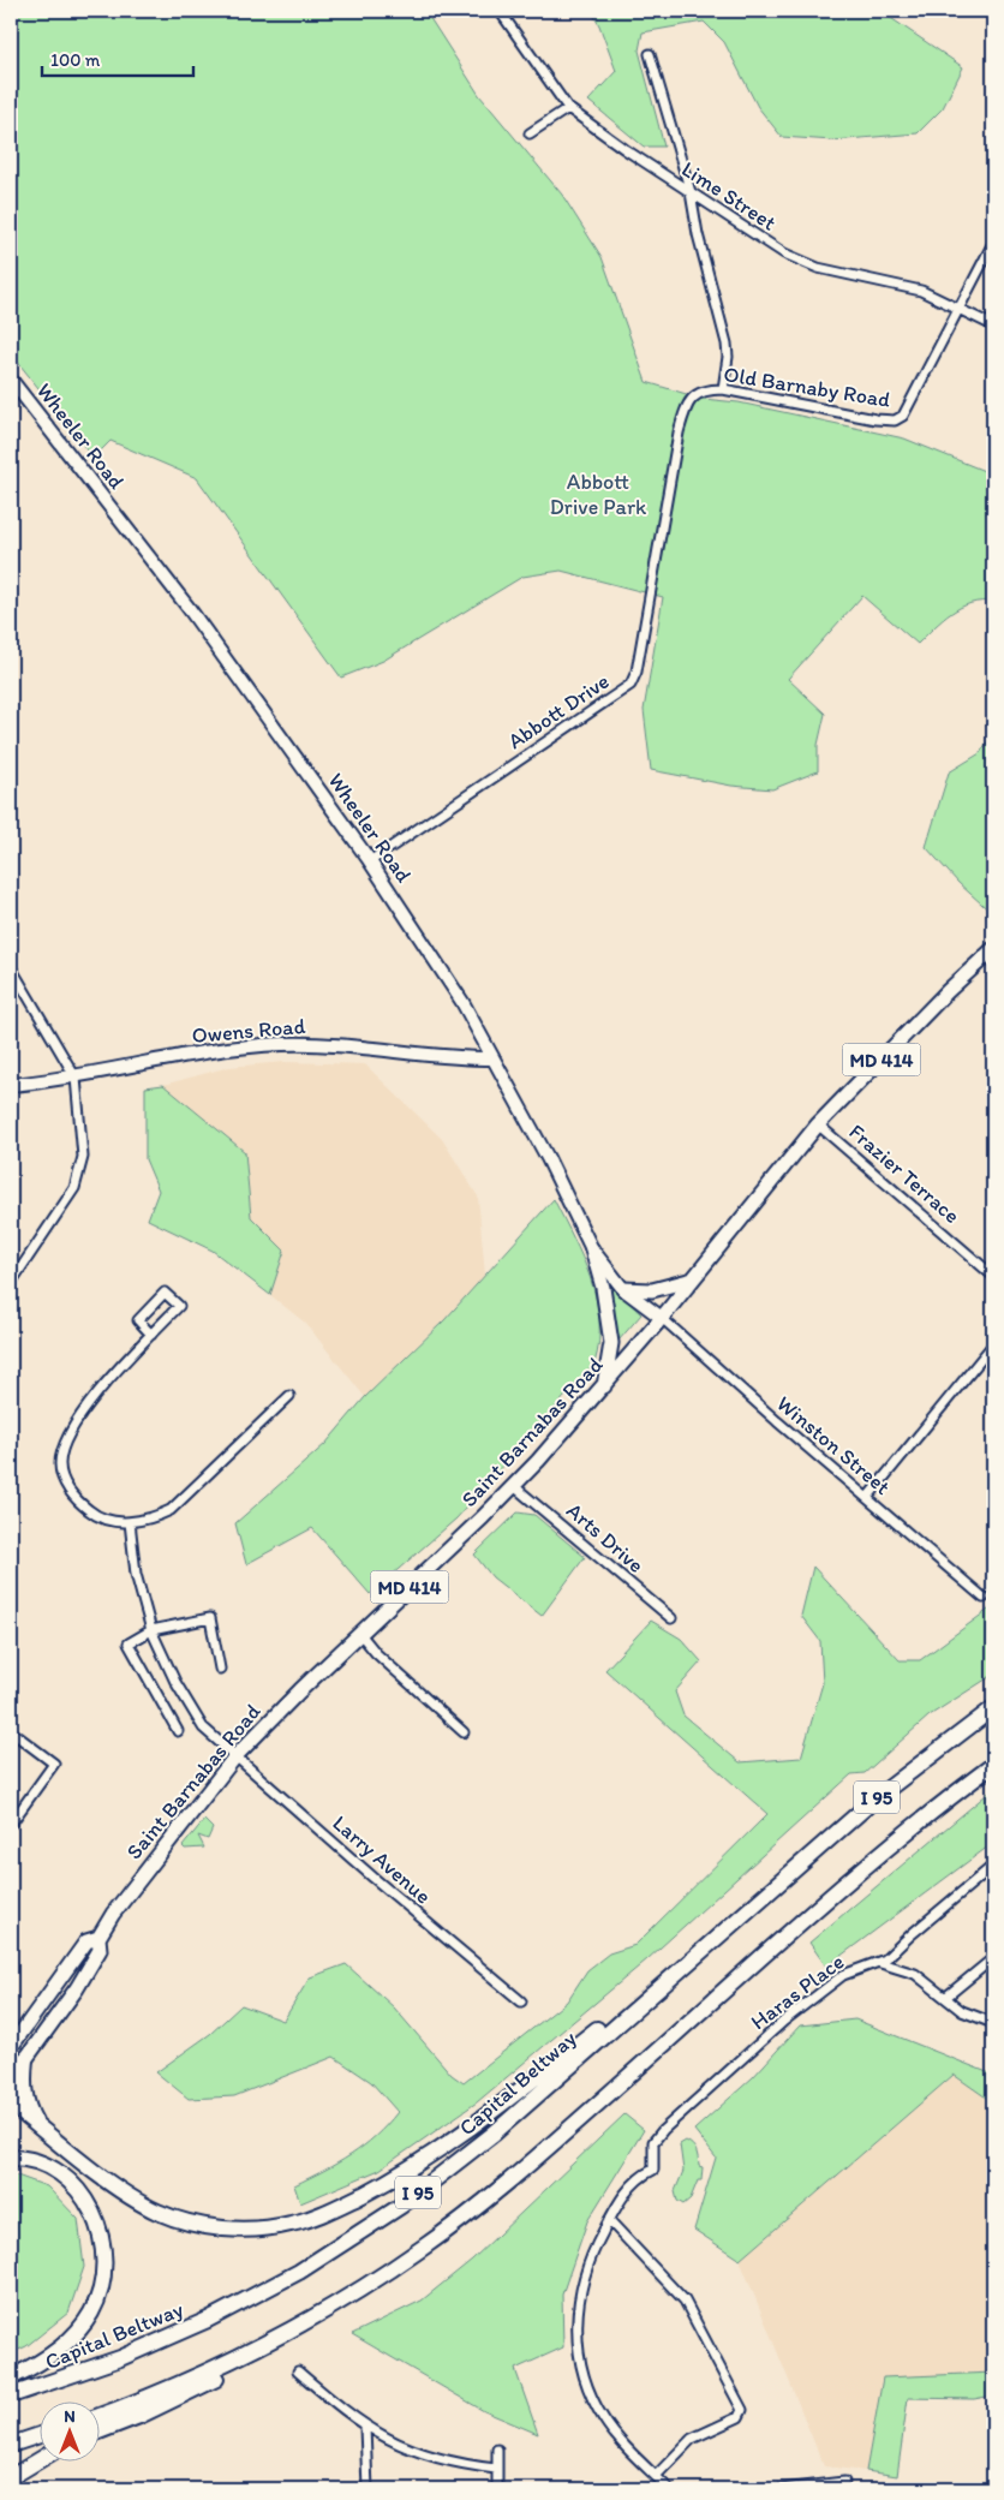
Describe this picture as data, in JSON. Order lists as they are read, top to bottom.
{
  "streets": {
    "highway": ["I 95", "Capital Beltway"],
    "main road": [
      "Wheeler Road",
      "Owens Road",
      "MD 414",
      "Saint Barnabas Road"
    ],
    "street": [
      "Lime Street",
      "Old Barnaby Road",
      "Abbott Drive",
      "Frazier Terrace",
      "Winston Street",
      "Arts Drive",
      "Larry Avenue",
      "Haras Place"
    ]
  },
  "crossings": [
    ["Lime Street", "Old Barnaby Road"],
    ["Old Barnaby Road", "Abbott Drive"],
    ["Wheeler Road", "Abbott Drive"],
    ["Wheeler Road", "Owens Road"],
    ["Wheeler Road", "Saint Barnabas Road"],
    ["Wheeler Road", "Winston Street"],
    ["Frazier Terrace", "Saint Barnabas Road"],
    ["Saint Barnabas Road", "Winston Street"],
    ["Saint Barnabas Road", "Arts Drive"],
    ["Saint Barnabas Road", "Larry Avenue"]
  ],
  "parks": ["Abbott Drive Park"],
  "scale_bar": "100 m",
  "north": "top"
}
